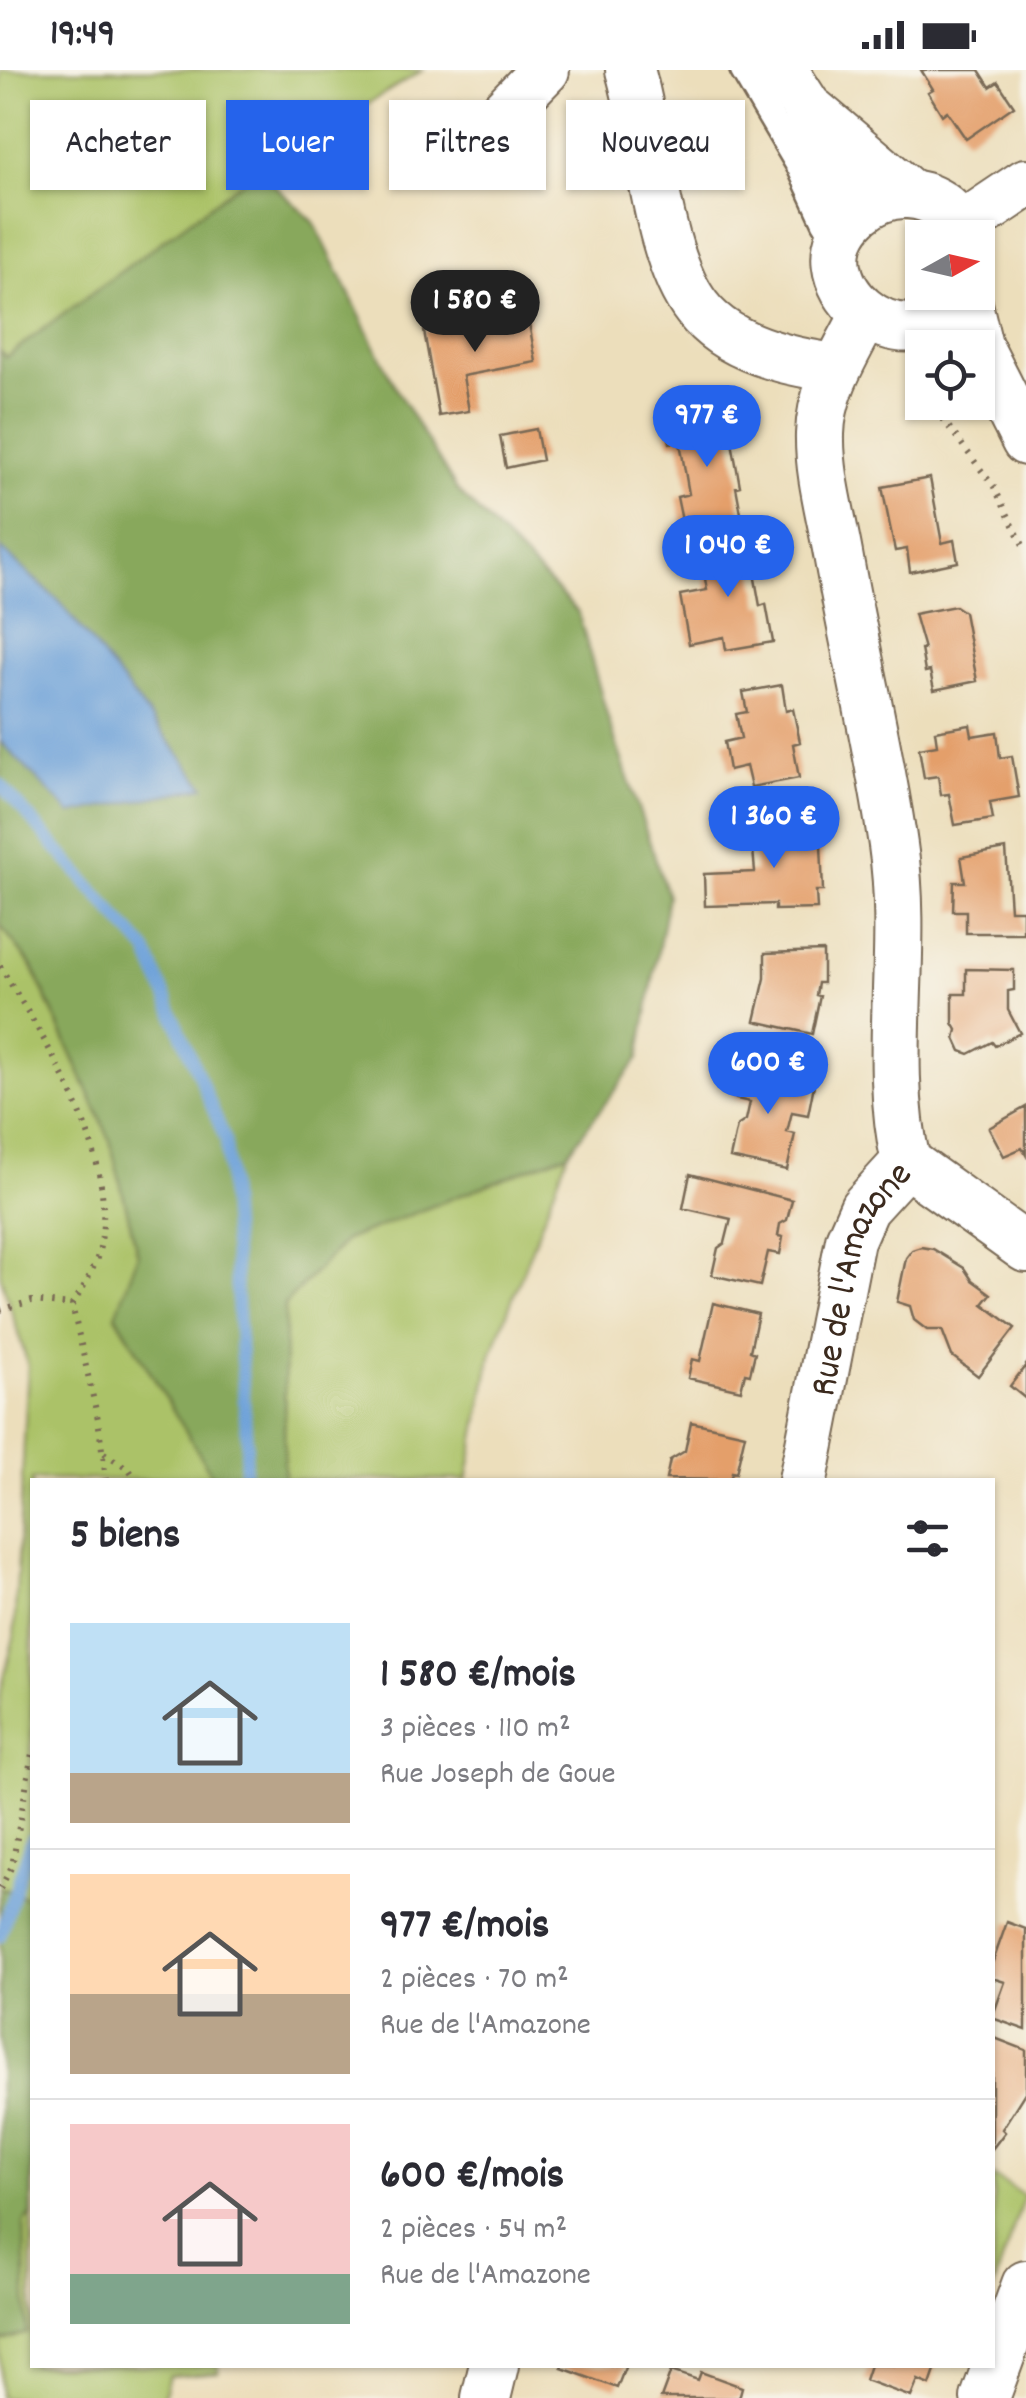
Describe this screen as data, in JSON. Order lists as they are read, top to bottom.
{
  "streets": {
    "street": ["Rue de l'Amazone"]
  },
  "north": "right",
  "page": {
    "status": "19:49",
    "chip": [
      "Acheter",
      "Louer",
      "Filtres",
      "Nouveau"
    ],
    "price": [
      "1 580 €",
      "977 €",
      "1 040 €",
      "1 360 €",
      "600 €"
    ],
    "heading": "5 biens",
    "list": [
      {
        "name": "1 580 €/mois",
        "note": "3 pièces · 110 m² · Rue Joseph de Goue"
      },
      {
        "name": "977 €/mois",
        "note": "2 pièces · 70 m² · Rue de l'Amazone"
      },
      {
        "name": "600 €/mois",
        "note": "2 pièces · 54 m² · Rue de l'Amazone"
      }
    ]
  }
}
